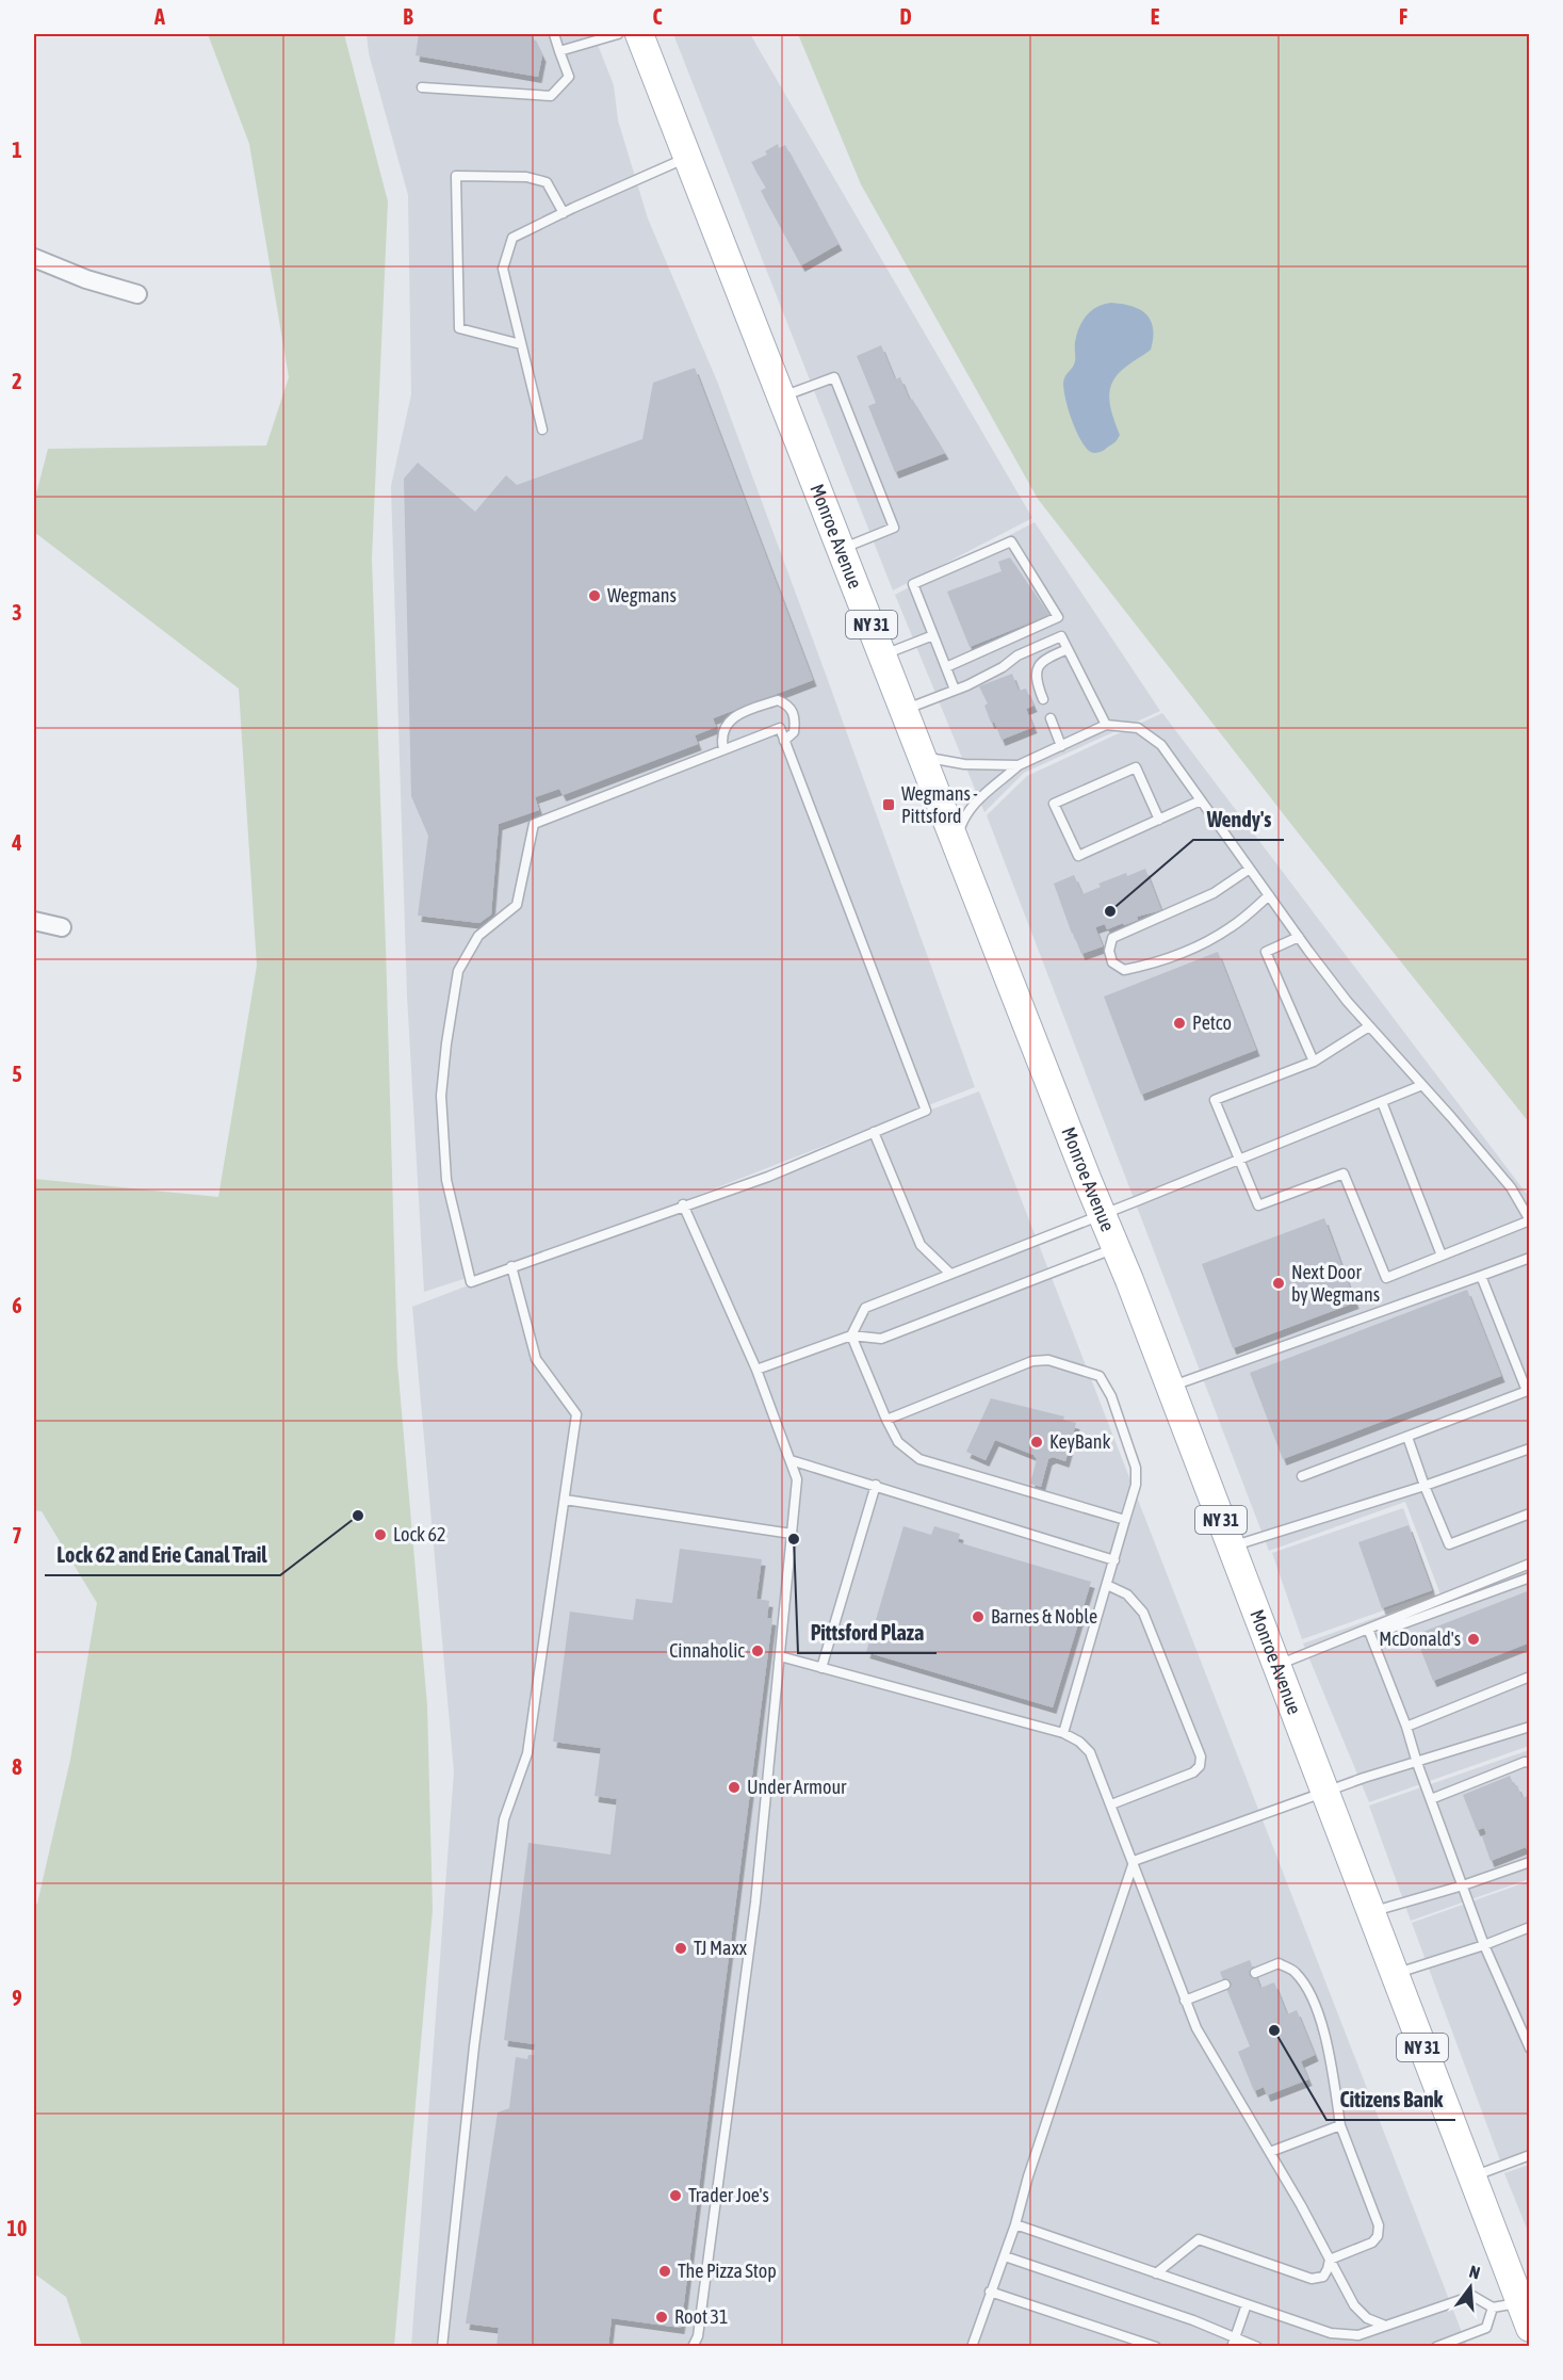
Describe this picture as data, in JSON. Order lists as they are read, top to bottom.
{
  "streets": {
    "main road": ["Monroe Avenue", "NY 31"]
  },
  "places": {
    "other": [
      "Wegmans",
      "Wendy's",
      "Petco",
      "Next Door by Wegmans",
      "KeyBank",
      "Lock 62 and Erie Canal Trail",
      "Lock 62",
      "Pittsford Plaza",
      "Barnes & Noble",
      "McDonald's",
      "Cinnaholic",
      "Under Armour",
      "TJ Maxx",
      "Citizens Bank",
      "Trader Joe's",
      "The Pizza Stop",
      "Root 31"
    ],
    "transit": ["Wegmans - Pittsford"]
  },
  "north": "top",
  "grid": {
    "columns": [
      "A",
      "B",
      "C",
      "D",
      "E",
      "F"
    ],
    "rows": [
      "1",
      "2",
      "3",
      "4",
      "5",
      "6",
      "7",
      "8",
      "9",
      "10"
    ]
  }
}
